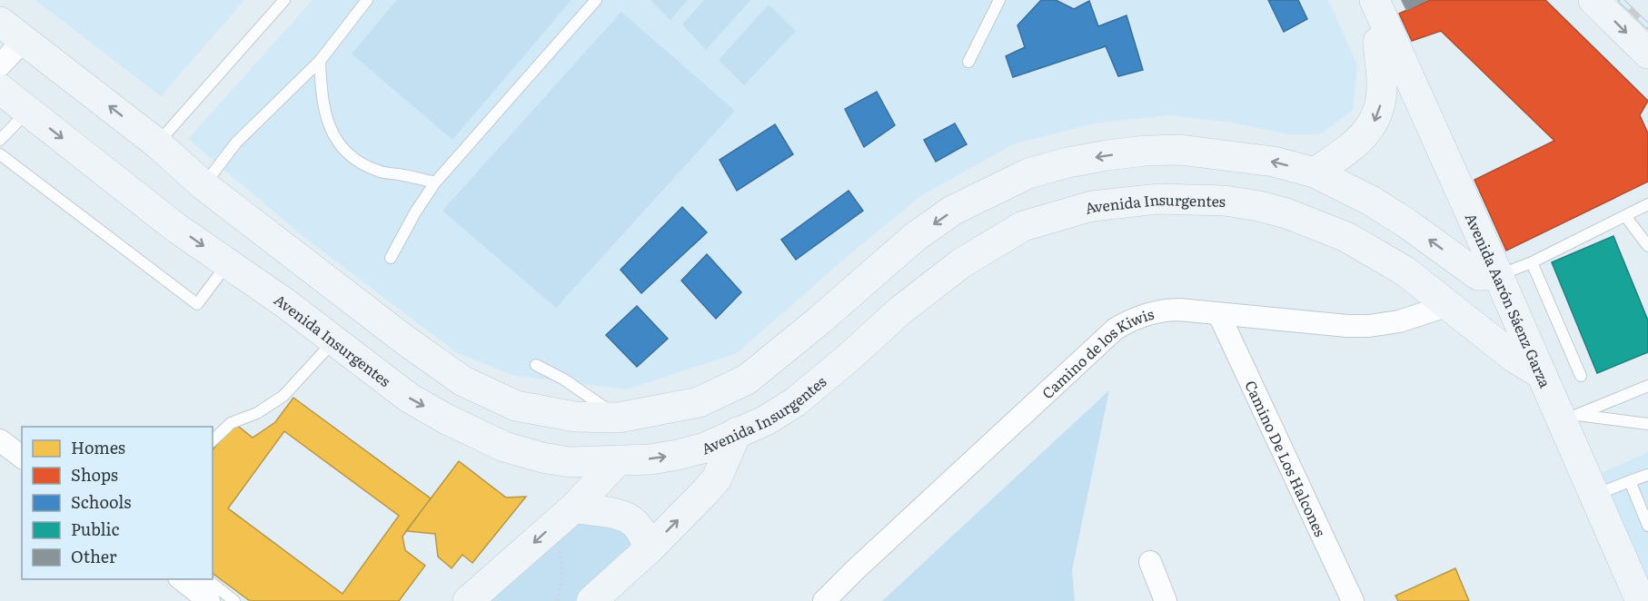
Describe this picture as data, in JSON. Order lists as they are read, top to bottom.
{
  "streets": {
    "main road": ["Avenida Insurgentes", "Avenida Aarón Sáenz Garza"],
    "street": ["Camino de los Kiwis", "Camino De Los Halcones"]
  },
  "crossings": [
    ["Avenida Insurgentes", "Avenida Aarón Sáenz Garza"],
    ["Avenida Insurgentes", "Camino de los Kiwis"],
    ["Camino de los Kiwis", "Camino De Los Halcones"]
  ],
  "legend": [
    "Homes",
    "Shops",
    "Schools",
    "Public",
    "Other"
  ]
}
